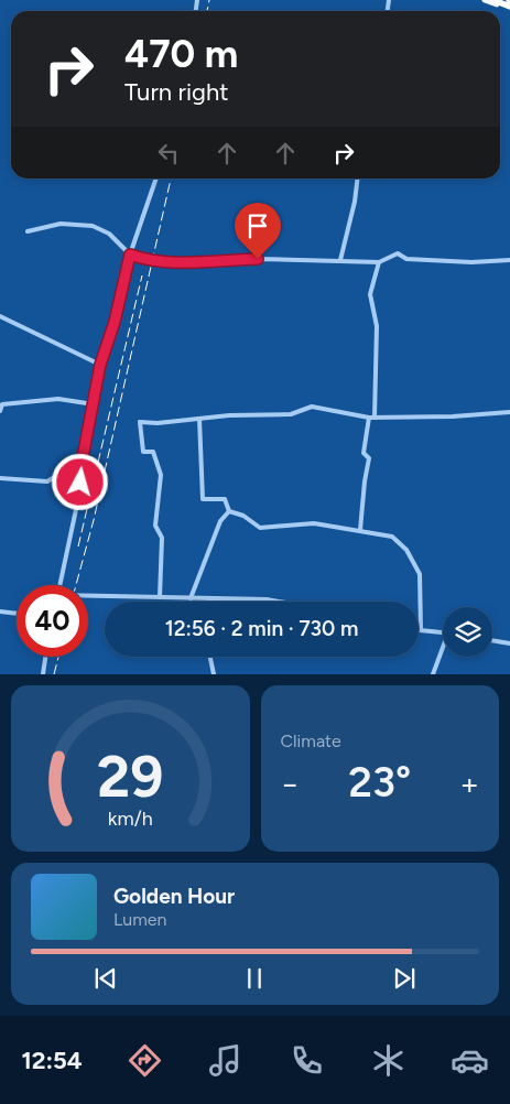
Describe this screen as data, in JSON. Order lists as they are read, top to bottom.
{
  "page": {
    "turn": ["470 m", "Turn right"],
    "limit": "40",
    "trip": "12:56 · 2 min · 730 m",
    "tile": "Climate",
    "heat": ["−", "23°", "+"],
    "song": ["Golden Hour", "Lumen"],
    "tabs": "12:54",
    "gauge": ["29", "km/h"]
  }
}
